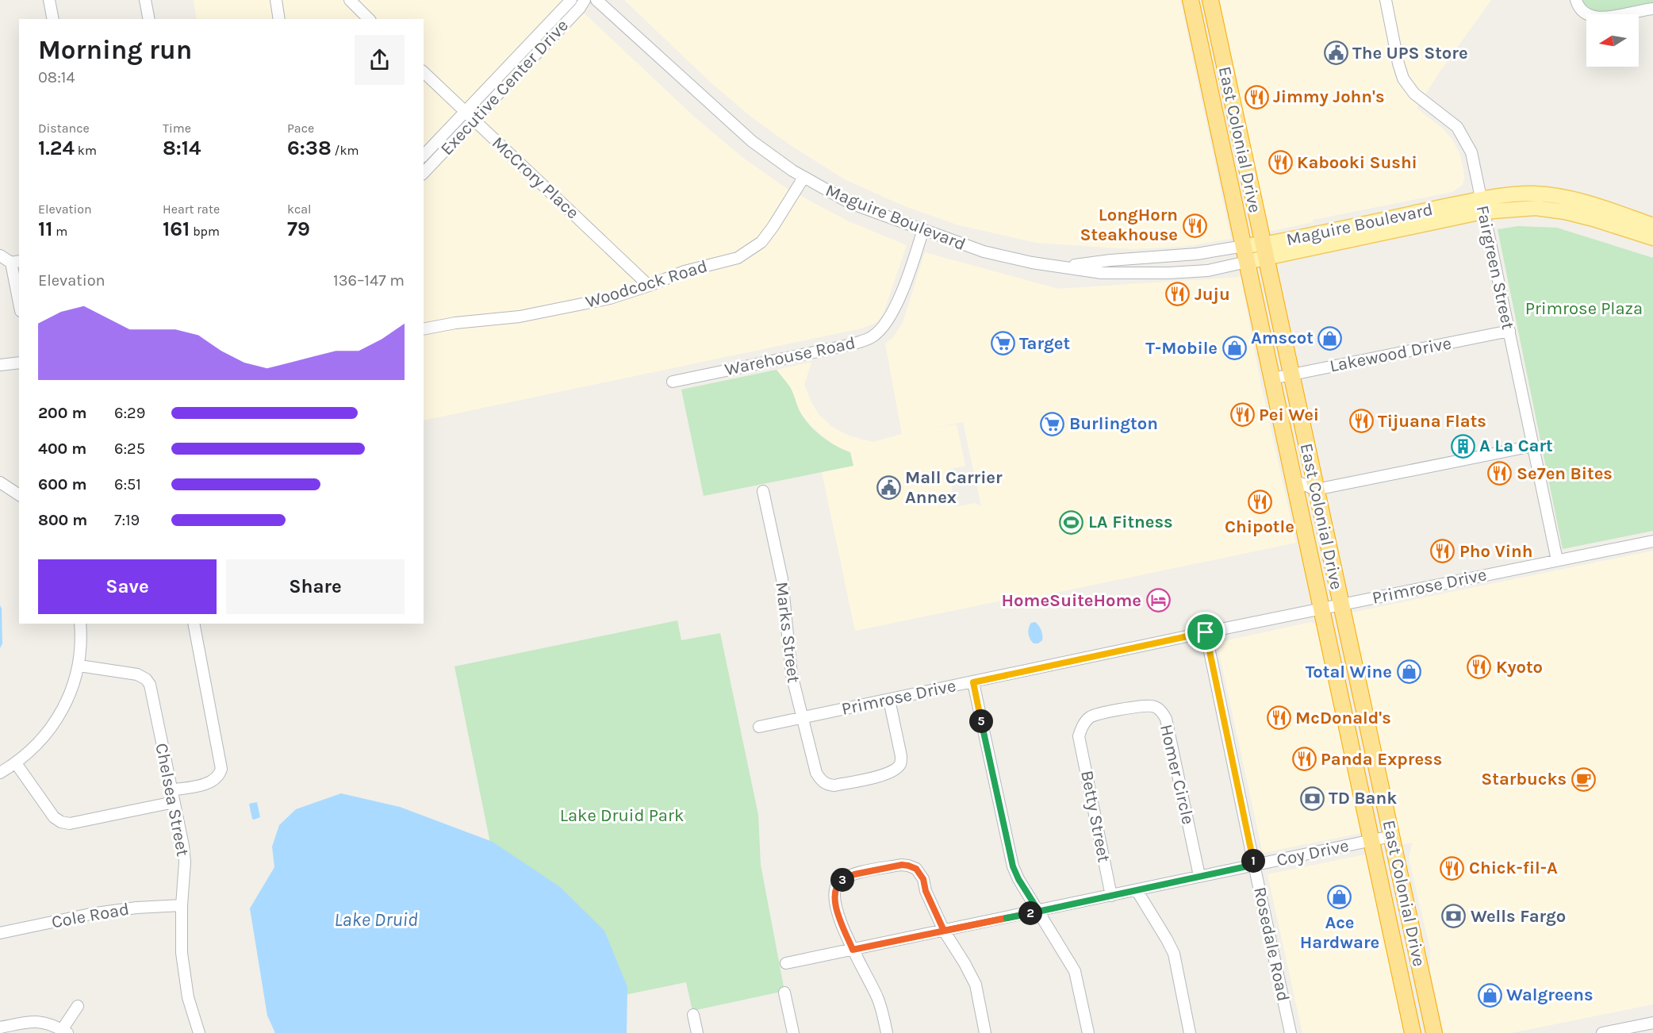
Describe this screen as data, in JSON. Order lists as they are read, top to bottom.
{
  "streets": {
    "highway": ["East Colonial Drive"],
    "main road": ["Maguire Boulevard"],
    "street": [
      "Executive Center Drive",
      "McCrory Place",
      "Fairgreen Street",
      "Woodcock Road",
      "Lakewood Drive",
      "Warehouse Road",
      "Primrose Drive",
      "Marks Street",
      "Homer Circle",
      "Chelsea Street",
      "Betty Street",
      "Coy Drive",
      "Cole Road",
      "Rosedale Road"
    ]
  },
  "crossings": [
    ["Executive Center Drive", "McCrory Place"],
    ["East Colonial Drive", "Maguire Boulevard"],
    ["East Colonial Drive", "Lakewood Drive"],
    ["East Colonial Drive", "Primrose Drive"],
    ["East Colonial Drive", "Coy Drive"],
    ["McCrory Place", "Woodcock Road"],
    ["Maguire Boulevard", "Fairgreen Street"],
    ["Maguire Boulevard", "Woodcock Road"],
    ["Maguire Boulevard", "Warehouse Road"],
    ["Fairgreen Street", "Lakewood Drive"],
    ["Fairgreen Street", "Primrose Drive"],
    ["Primrose Drive", "Marks Street"],
    ["Primrose Drive", "Rosedale Road"],
    ["Homer Circle", "Betty Street"],
    ["Homer Circle", "Coy Drive"],
    ["Chelsea Street", "Cole Road"],
    ["Betty Street", "Coy Drive"],
    ["Coy Drive", "Rosedale Road"]
  ],
  "water": ["Lake Druid"],
  "parks": ["Primrose Plaza", "Lake Druid Park"],
  "places": {
    "public building": ["The UPS Store", "Mall Carrier Annex"],
    "restaurant": [
      "Jimmy John's",
      "Kabooki Sushi",
      "LongHorn Steakhouse",
      "Juju",
      "Pei Wei",
      "Tijuana Flats",
      "Se7en Bites",
      "Chipotle",
      "Pho Vinh",
      "Kyoto",
      "McDonald's",
      "Panda Express",
      "Chick-fil-A"
    ],
    "shop": [
      "Amscot",
      "T-Mobile",
      "Total Wine",
      "Ace Hardware",
      "Walgreens"
    ],
    "supermarket": ["Target", "Burlington"],
    "building": ["A La Cart"],
    "sports": ["LA Fitness"],
    "hotel": ["HomeSuiteHome"],
    "cafe": ["Starbucks"],
    "bank": ["TD Bank", "Wells Fargo"]
  },
  "north": "left",
  "page": {
    "heading": ["Morning run", "08:14"],
    "stats": [
      ["Distance", "1.24 km"],
      ["Time", "8:14"],
      ["Pace", "6:38 /km"],
      ["Elevation", "11 m"],
      ["Heart rate", "161 bpm"],
      ["kcal", "79"]
    ],
    "chart": ["Elevation", "136–147 m"],
    "list": [
      {
        "name": "200 m",
        "note": "6:29"
      },
      {
        "name": "400 m",
        "note": "6:25"
      },
      {
        "name": "600 m",
        "note": "6:51"
      },
      {
        "name": "800 m",
        "note": "7:19"
      }
    ],
    "buttons": ["Save", "Share"],
    "pins": [
      "5",
      "1",
      "3",
      "2"
    ]
  }
}
